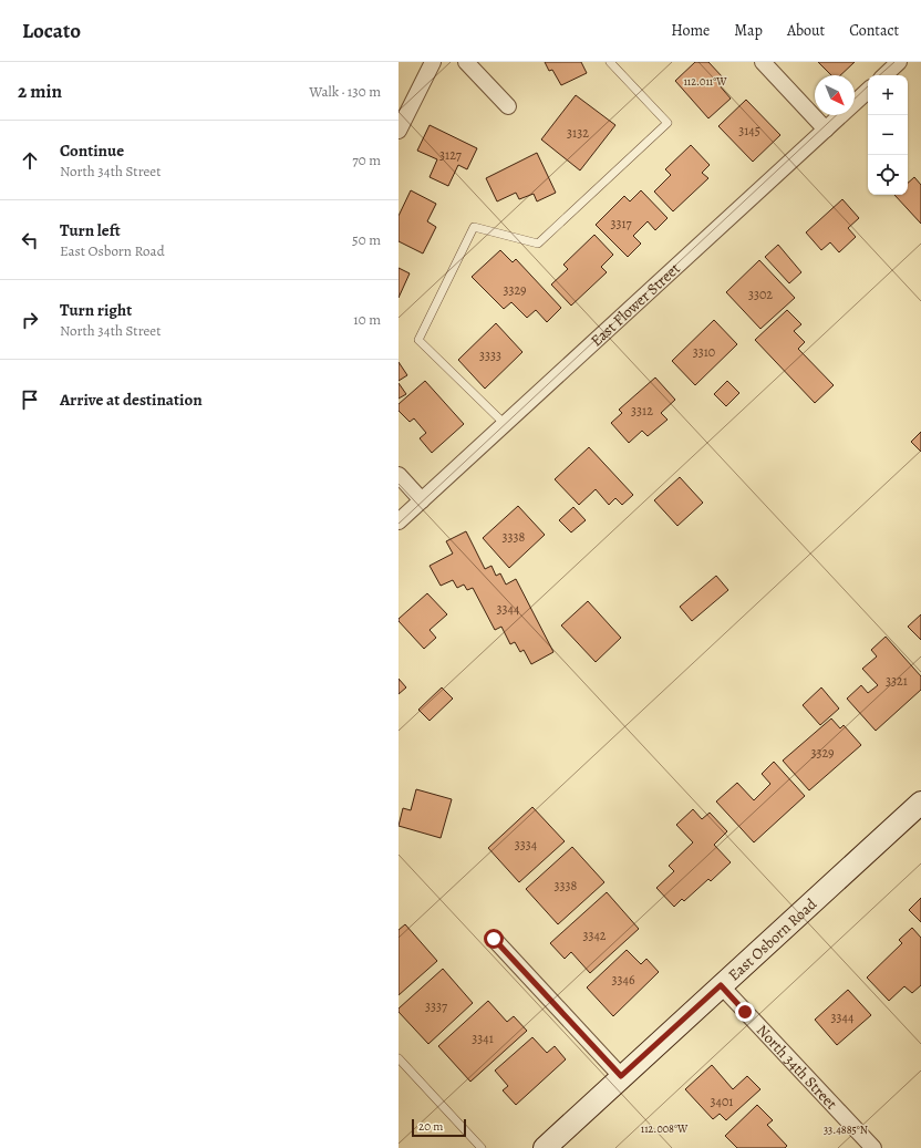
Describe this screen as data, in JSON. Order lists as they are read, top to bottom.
{
  "streets": {
    "main road": ["East Osborn Road"],
    "street": ["East Flower Street", "North 34th Street"]
  },
  "crossings": [
    ["East Osborn Road", "North 34th Street"]
  ],
  "house_numbers": [
    "3145",
    "3132",
    "3127",
    "3317",
    "3329",
    "3302",
    "3310",
    "3333",
    "3312",
    "3338",
    "3344",
    "3321",
    "3329",
    "3334",
    "3338",
    "3342",
    "3346",
    "3337",
    "3344",
    "3341",
    "3401"
  ],
  "scale_bar": "20 m",
  "north": "bottom right",
  "page": {
    "header": "Locato",
    "nav": [
      "Home",
      "Map",
      "About",
      "Contact"
    ],
    "heading": ["2 min", "Walk · 130 m"],
    "map_buttons": ["+", "−"],
    "list": [
      ["Continue", "North 34th Street", "70 m"],
      ["Turn left", "East Osborn Road", "50 m"],
      ["Turn right", "North 34th Street", "10 m"],
      "Arrive at destination"
    ],
    "scale": "20 m"
  },
  "coordinates": ["112.011°W", "112.008°W", "33.4885°N"]
}
